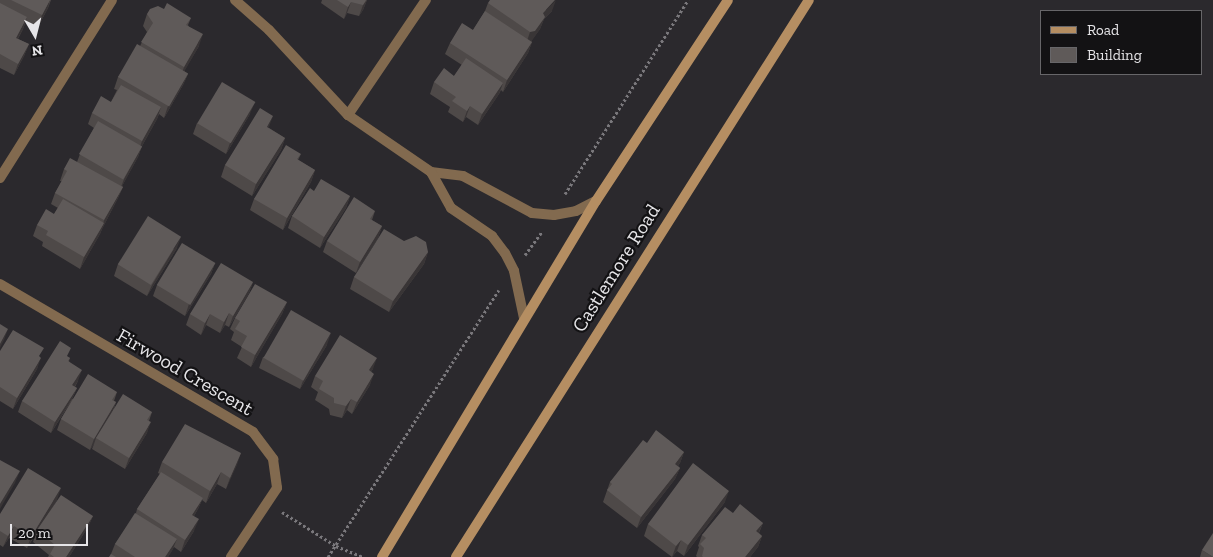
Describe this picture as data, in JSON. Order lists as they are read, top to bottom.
{
  "streets": {
    "main road": ["Castlemore Road"],
    "street": ["Firwood Crescent"]
  },
  "legend": ["Road", "Building"],
  "scale_bar": "20 m",
  "north": "bottom"
}
